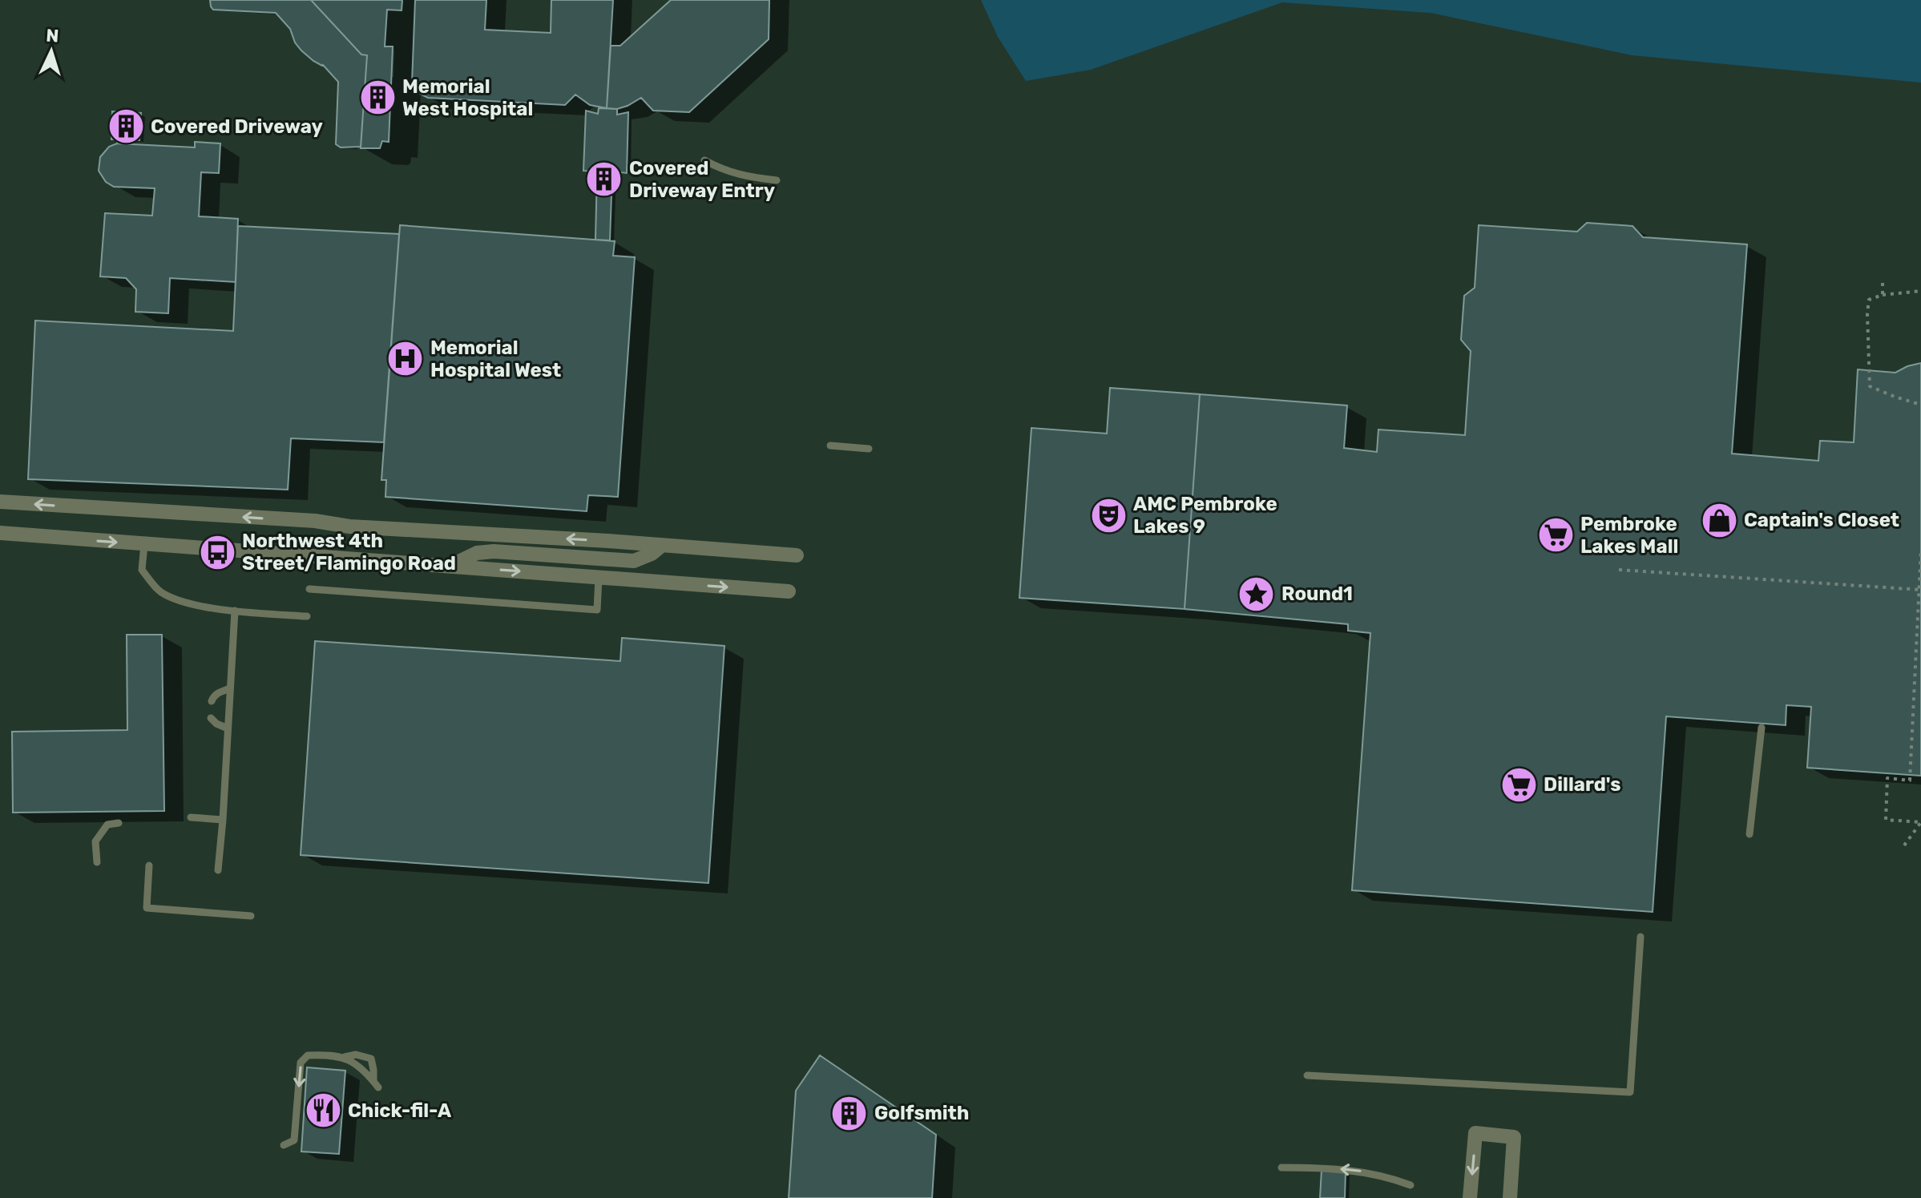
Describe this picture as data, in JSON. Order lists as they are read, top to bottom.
{
  "places": {
    "building": [
      "Memorial West Hospital",
      "Covered Driveway",
      "Covered Driveway Entry",
      "Golfsmith"
    ],
    "hospital": ["Memorial Hospital West"],
    "theatre": ["AMC Pembroke Lakes 9"],
    "shop": ["Captain's Closet"],
    "supermarket": ["Pembroke Lakes Mall", "Dillard's"],
    "bus stop": ["Northwest 4th Street/Flamingo Road"],
    "place": ["Round1"],
    "restaurant": ["Chick-fil-A"]
  },
  "north": "top"
}
